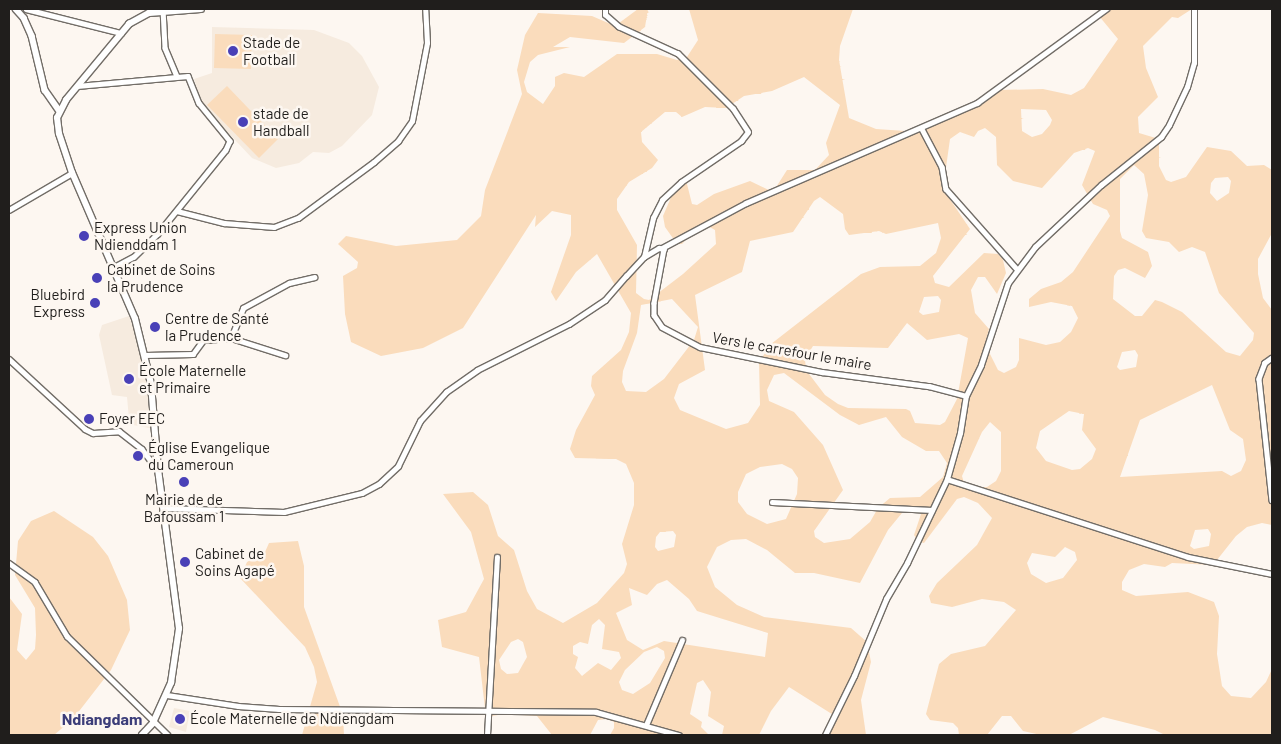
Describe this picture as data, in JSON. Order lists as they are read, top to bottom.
{
  "streets": {
    "street": ["Vers le carrefour le maire"]
  },
  "districts": ["Ndiangdam"],
  "places": [
    "Stade de Football",
    "stade de Handball",
    "Express Union Ndienddam 1",
    "Cabinet de Soins la Prudence",
    "Bluebird Express",
    "Centre de Santé la Prudence",
    "École Maternelle et Primaire",
    "Foyer EEC",
    "Église Evangelique du Cameroun",
    "Mairie de de Bafoussam 1",
    "Cabinet de Soins Agapé",
    "École Maternelle de Ndiengdam"
  ]
}
